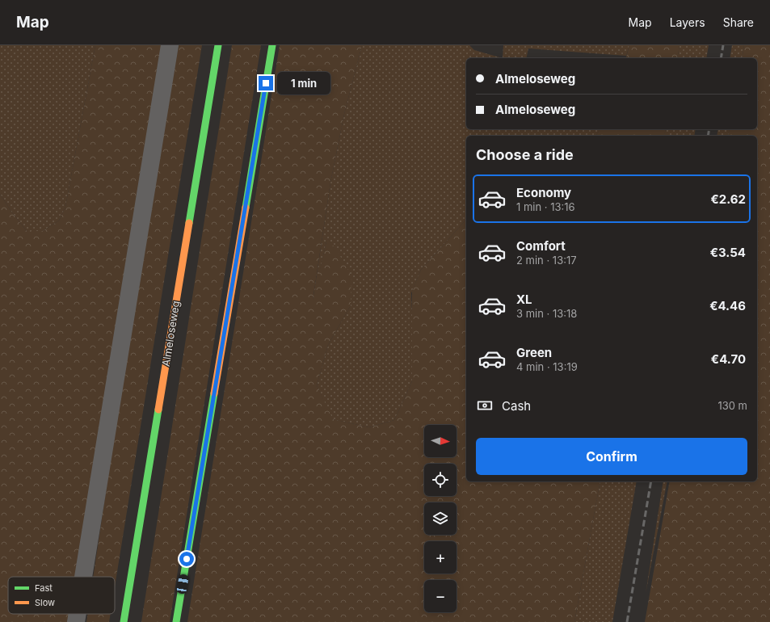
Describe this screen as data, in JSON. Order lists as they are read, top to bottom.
{
  "streets": {
    "main road": ["Almeloseweg"]
  },
  "legend": ["Fast", "Slow"],
  "north": "right",
  "page": {
    "header": "Map",
    "nav": ["Map", "Layers", "Share"],
    "banner": ["Almeloseweg", "Almeloseweg"],
    "bubble": "1 min",
    "heading": "Choose a ride",
    "list": [
      {
        "name": "Economy",
        "note": "1 min · 13:16",
        "value": "€2.62"
      },
      {
        "name": "Comfort",
        "note": "2 min · 13:17",
        "value": "€3.54"
      },
      {
        "name": "XL",
        "note": "3 min · 13:18",
        "value": "€4.46"
      },
      {
        "name": "Green",
        "note": "4 min · 13:19",
        "value": "€4.70"
      }
    ],
    "pay": ["Cash", "130 m"],
    "map_buttons": ["+", "−"],
    "buttons": "Confirm"
  }
}
